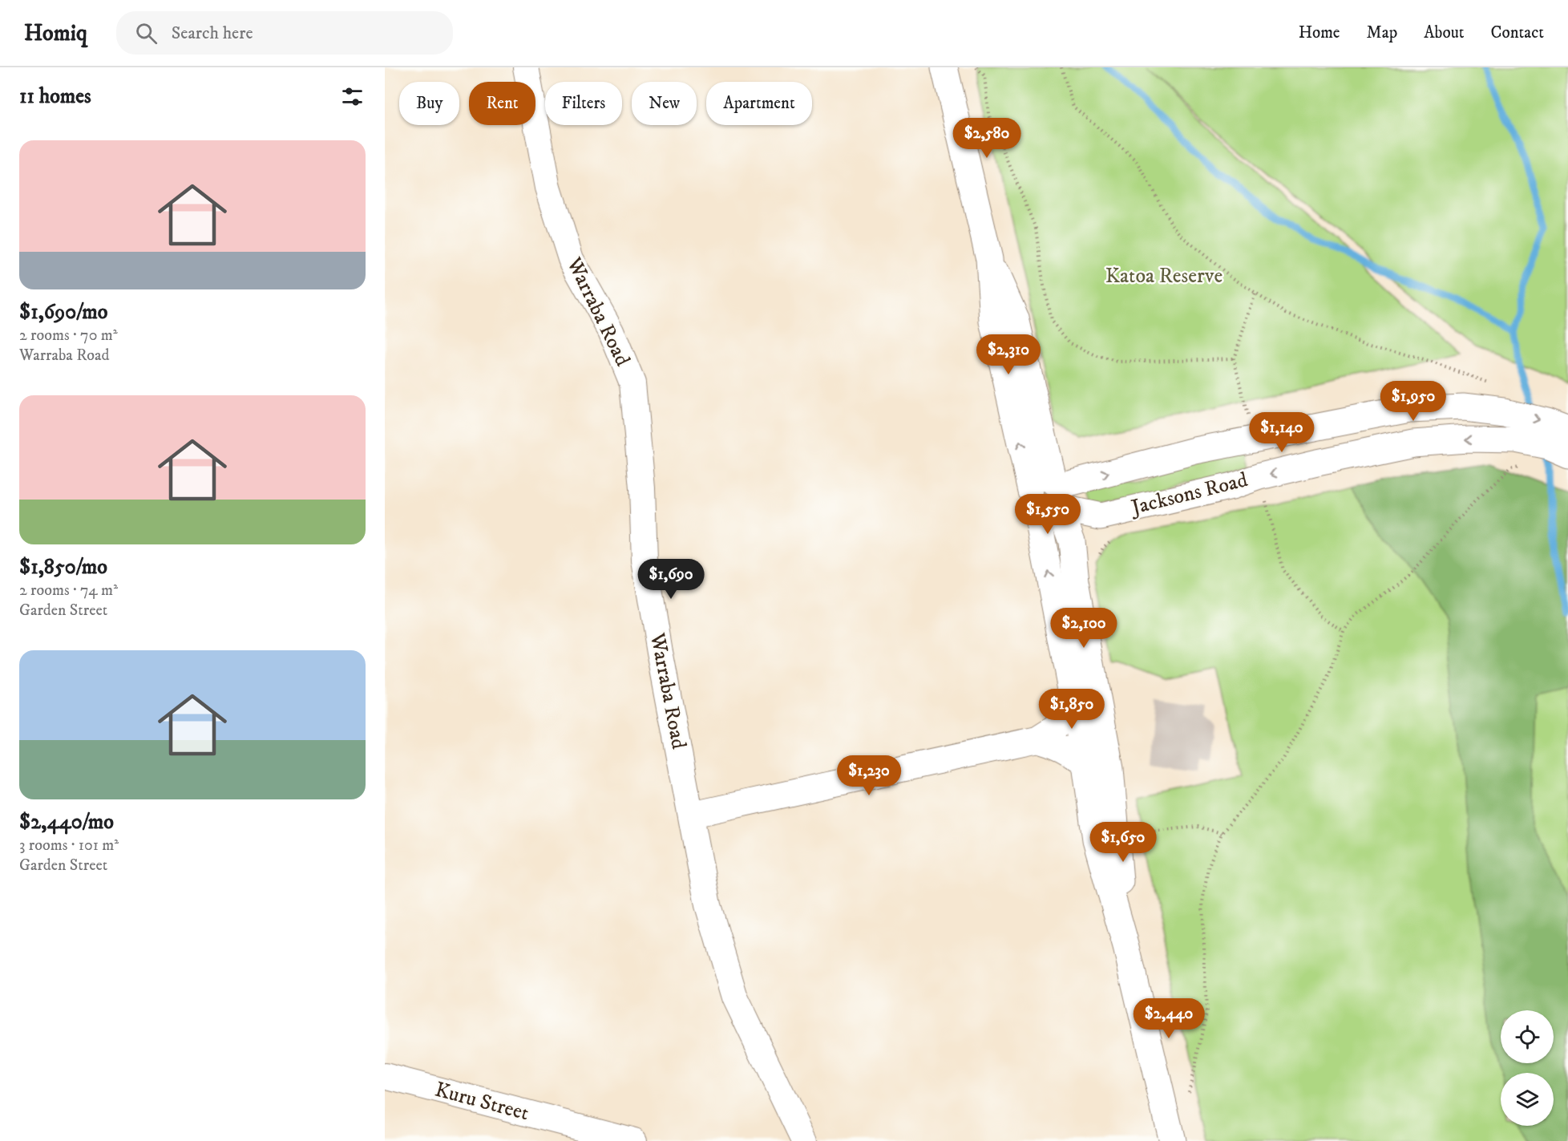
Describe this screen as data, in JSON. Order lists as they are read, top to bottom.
{
  "streets": {
    "street": ["Warraba Road", "Jacksons Road", "Kuru Street"]
  },
  "parks": ["Katoa Reserve"],
  "page": {
    "header": "Homiq",
    "search": "Search here",
    "nav": [
      "Home",
      "Map",
      "About",
      "Contact"
    ],
    "heading": "11 homes",
    "chip": [
      "Buy",
      "Rent",
      "Filters",
      "New",
      "Apartment"
    ],
    "price": [
      "$2,580",
      "$2,310",
      "$1,950",
      "$1,140",
      "$1,550",
      "$1,690",
      "$2,100",
      "$1,850",
      "$1,230",
      "$1,650",
      "$2,440"
    ],
    "list": [
      {
        "name": "$1,690/mo",
        "note": "2 rooms · 70 m² · Warraba Road"
      },
      {
        "name": "$1,850/mo",
        "note": "2 rooms · 74 m² · Garden Street"
      },
      {
        "name": "$2,440/mo",
        "note": "3 rooms · 101 m² · Garden Street"
      }
    ]
  }
}
